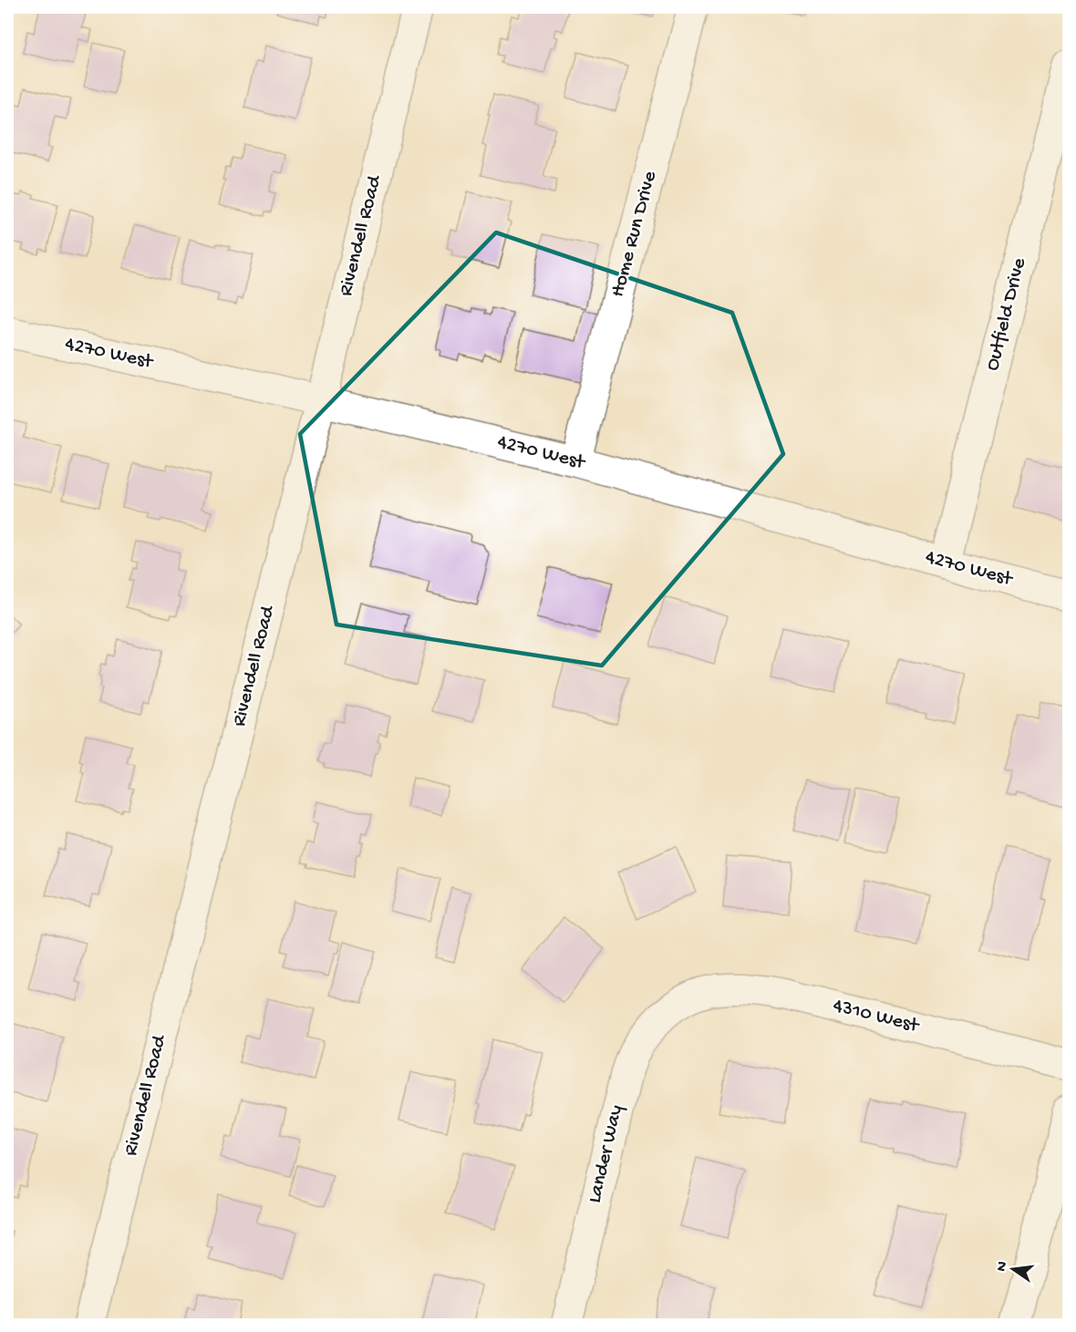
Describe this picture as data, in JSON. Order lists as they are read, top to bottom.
{
  "streets": {
    "street": [
      "Home Run Drive",
      "Rivendell Road",
      "Outfield Drive",
      "4270 West",
      "4310 West",
      "Lander Way"
    ]
  },
  "crossings": [
    ["Home Run Drive", "4270 West"],
    ["Rivendell Road", "4270 West"],
    ["Outfield Drive", "4270 West"],
    ["4310 West", "Lander Way"]
  ],
  "north": "left"
}
